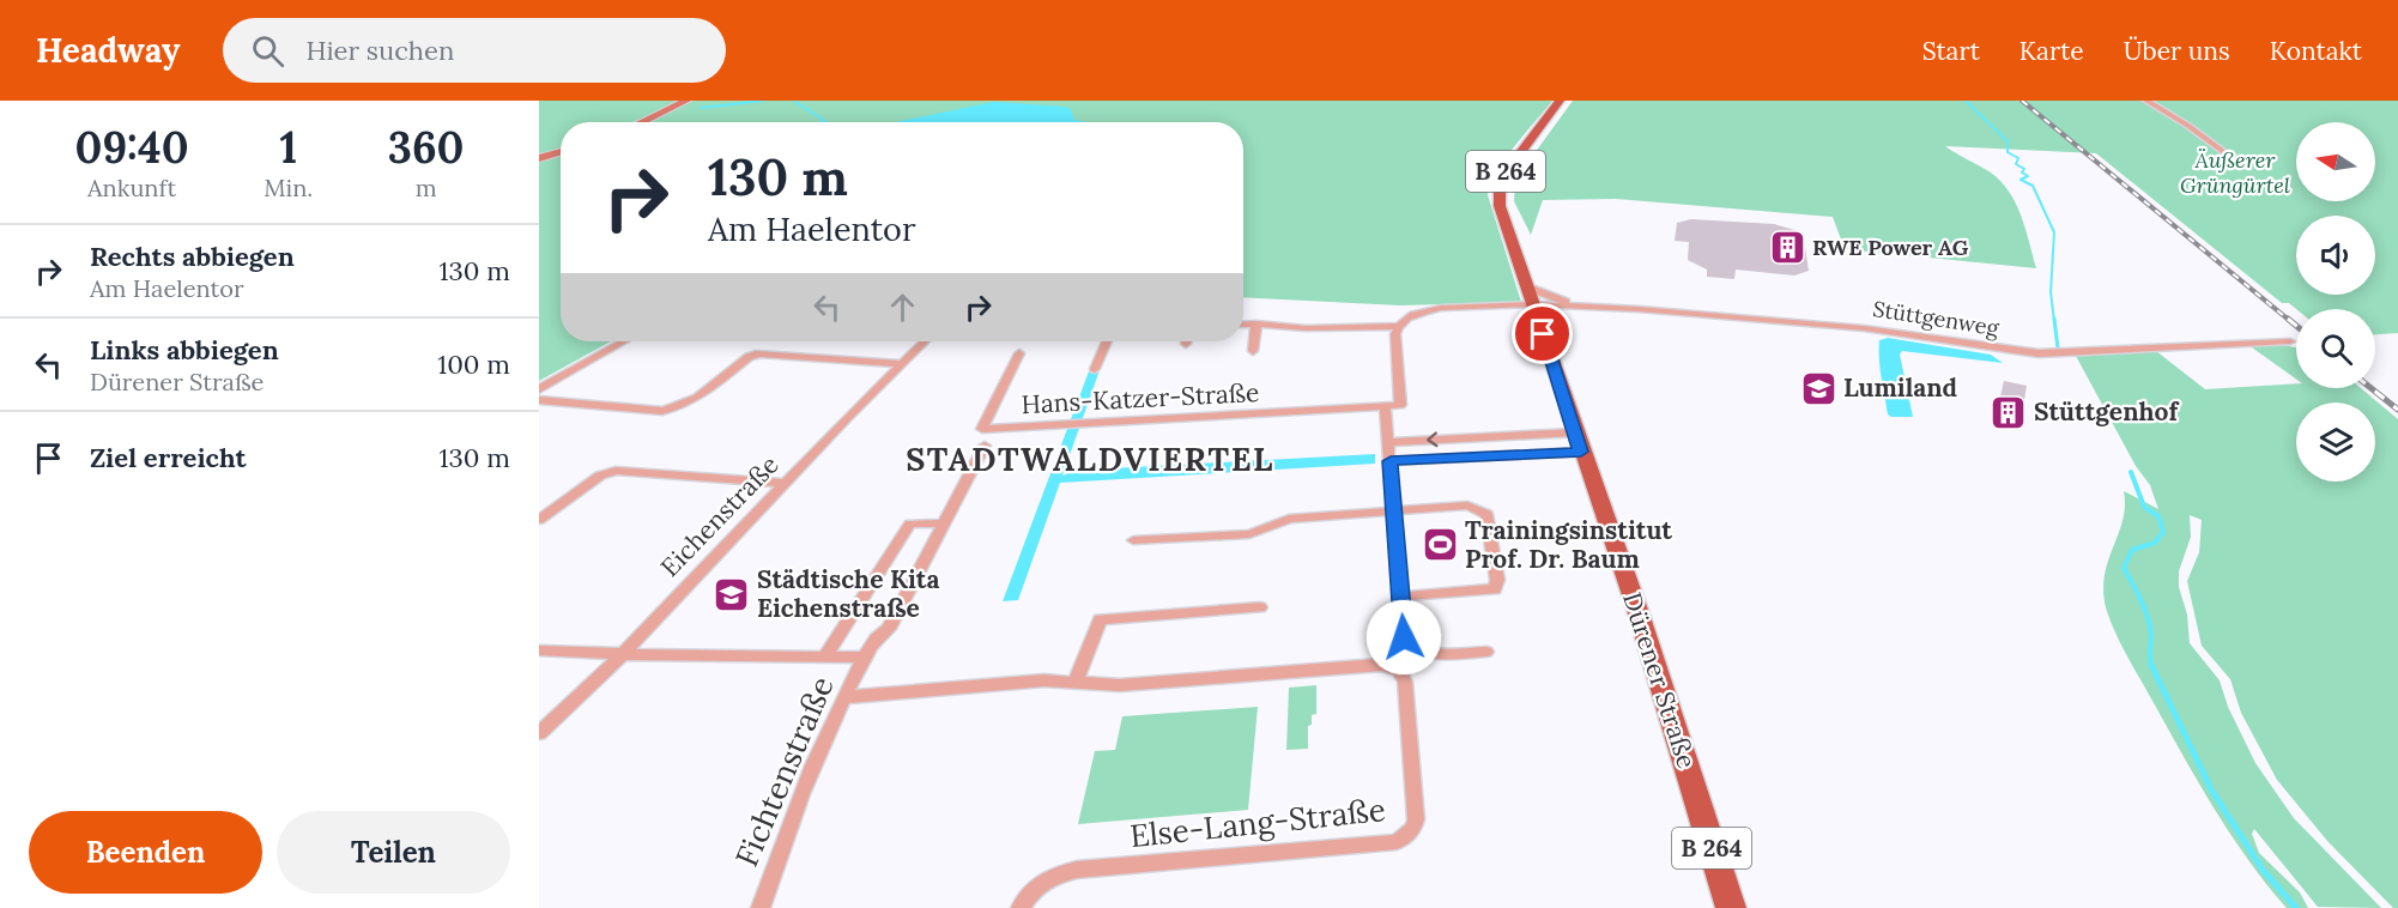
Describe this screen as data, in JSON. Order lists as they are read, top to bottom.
{
  "streets": {
    "main road": ["B 264", "Dürener Straße"],
    "street": [
      "Stüttgenweg",
      "Hans-Katzer-Straße",
      "Eichenstraße",
      "Fichtenstraße",
      "Else-Lang-Straße"
    ]
  },
  "crossings": [
    ["Stüttgenweg", "Dürener Straße"],
    ["Fichtenstraße", "Else-Lang-Straße"]
  ],
  "districts": ["STADTWALDVIERTEL"],
  "parks": ["Äußerer Grüngürtel"],
  "places": {
    "building": ["RWE Power AG", "Stüttgenhof"],
    "school or university": ["Lumiland", "Städtische Kita Eichenstraße"],
    "sports": ["Trainingsinstitut Prof. Dr. Baum"]
  },
  "north": "left",
  "page": {
    "header": "Headway",
    "search": "Hier suchen",
    "nav": [
      "Start",
      "Karte",
      "Über uns",
      "Kontakt"
    ],
    "eta": [
      "09:40",
      "Ankunft",
      "1",
      "Min.",
      "360",
      "m"
    ],
    "turn": ["130 m", "Am Haelentor"],
    "list": [
      {
        "name": "Rechts abbiegen",
        "note": "Am Haelentor",
        "value": "130 m"
      },
      {
        "name": "Links abbiegen",
        "note": "Dürener Straße",
        "value": "100 m"
      },
      {
        "name": "Ziel erreicht",
        "value": "130 m"
      }
    ],
    "buttons": ["Beenden", "Teilen"]
  }
}
